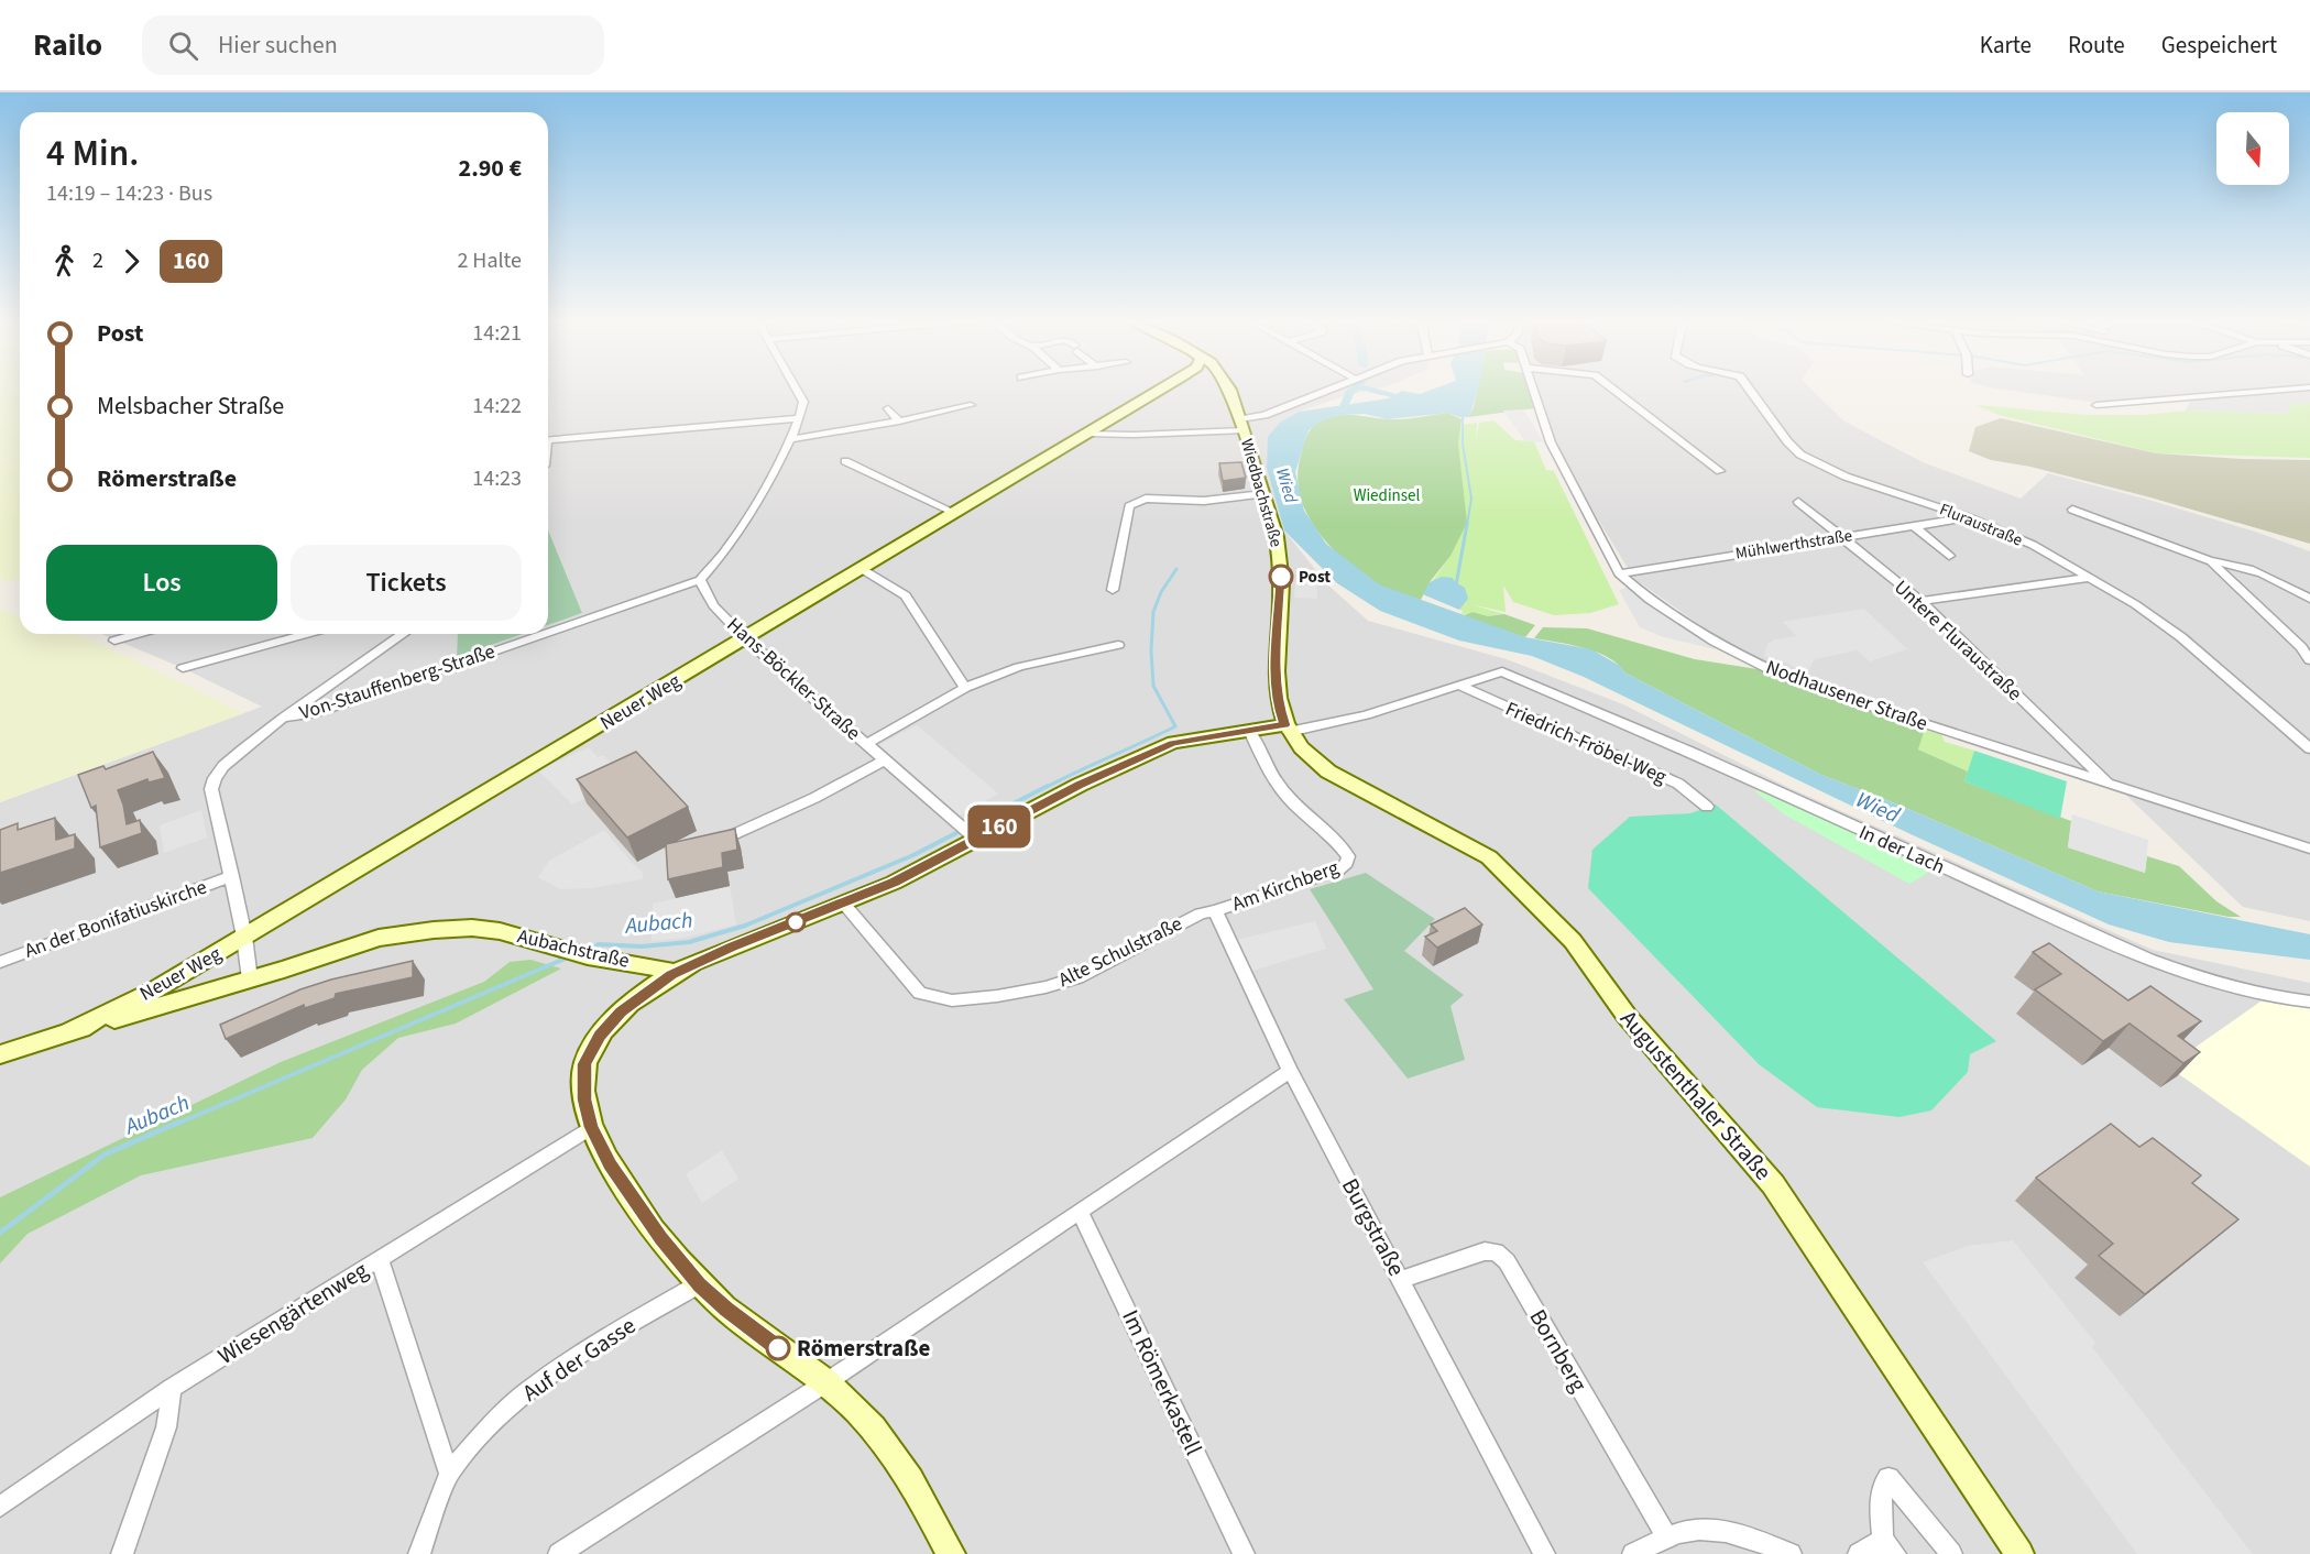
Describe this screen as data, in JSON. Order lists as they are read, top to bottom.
{
  "streets": {
    "street": [
      "Wiedbachstraße",
      "Fluraustraße",
      "Mühlwerthstraße",
      "Untere Fluraustraße",
      "Hans-Böckler-Straße",
      "Von-Stauffenberg-Straße",
      "Nodhausener Straße",
      "Neuer Weg",
      "Friedrich-Fröbel-Weg",
      "In der Lach",
      "Am Kirchberg",
      "An der Bonifatiuskirche",
      "Aubachstraße",
      "Alte Schulstraße",
      "Augustenthaler Straße",
      "Burgstraße",
      "Wiesengärtenweg",
      "Bornberg",
      "Auf der Gasse",
      "Im Römerkastell"
    ]
  },
  "crossings": [
    ["Wiedbachstraße", "Augustenthaler Straße"],
    ["Fluraustraße", "Mühlwerthstraße"],
    ["Mühlwerthstraße", "Untere Fluraustraße"],
    ["Mühlwerthstraße", "Nodhausener Straße"],
    ["Untere Fluraustraße", "Nodhausener Straße"],
    ["Hans-Böckler-Straße", "Von-Stauffenberg-Straße"],
    ["Hans-Böckler-Straße", "Neuer Weg"],
    ["Neuer Weg", "Aubachstraße"],
    ["Friedrich-Fröbel-Weg", "In der Lach"],
    ["Am Kirchberg", "Alte Schulstraße"],
    ["Am Kirchberg", "Burgstraße"],
    ["Alte Schulstraße", "Burgstraße"],
    ["Burgstraße", "Bornberg"]
  ],
  "water": ["Wied", "Aubach"],
  "parks": ["Wiedinsel"],
  "places": ["Post", "Römerstraße"],
  "lines": ["bus line 160"],
  "north": "bottom",
  "page": {
    "header": "Railo",
    "search": "Hier suchen",
    "nav": ["Karte", "Route", "Gespeichert"],
    "on_map": "160",
    "heading": ["4 Min.", "14:19 – 14:23 · Bus", "2.90 €"],
    "legs": ["2", "160", "2 Halte"],
    "list": [
      {
        "name": "Post",
        "value": "14:21"
      },
      {
        "name": "Melsbacher Straße",
        "value": "14:22"
      },
      {
        "name": "Römerstraße",
        "value": "14:23"
      }
    ],
    "buttons": ["Los", "Tickets"]
  }
}
